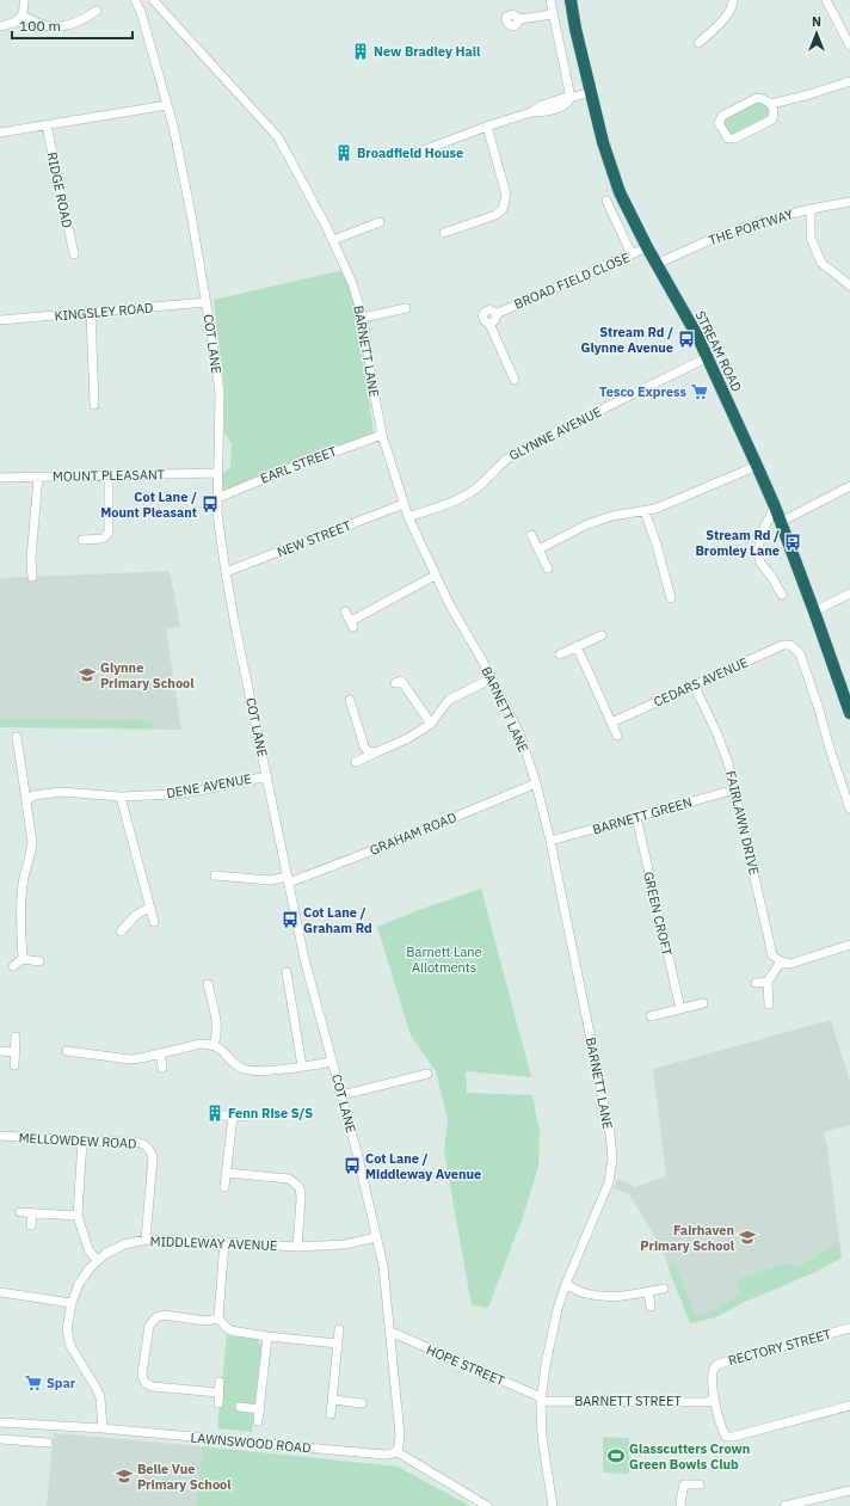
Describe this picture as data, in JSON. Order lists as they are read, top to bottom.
{
  "streets": {
    "highway": ["STREAM ROAD"],
    "street": [
      "RIDGE ROAD",
      "THE PORTWAY",
      "BROAD FIELD CLOSE",
      "KINGSLEY ROAD",
      "COT LANE",
      "BARNETT LANE",
      "GLYNNE AVENUE",
      "EARL STREET",
      "MOUNT PLEASANT",
      "NEW STREET",
      "CEDARS AVENUE",
      "DENE AVENUE",
      "BARNETT GREEN",
      "FAIRLAWN DRIVE",
      "GRAHAM ROAD",
      "GREEN CROFT",
      "MELLOWDEW ROAD",
      "MIDDLEWAY AVENUE",
      "RECTORY STREET",
      "HOPE STREET",
      "BARNETT STREET",
      "LAWNSWOOD ROAD"
    ]
  },
  "crossings": [
    ["THE PORTWAY", "STREAM ROAD"],
    ["BROAD FIELD CLOSE", "STREAM ROAD"],
    ["KINGSLEY ROAD", "COT LANE"],
    ["COT LANE", "BARNETT LANE"],
    ["COT LANE", "EARL STREET"],
    ["COT LANE", "MOUNT PLEASANT"],
    ["COT LANE", "NEW STREET"],
    ["COT LANE", "DENE AVENUE"],
    ["COT LANE", "GRAHAM ROAD"],
    ["COT LANE", "MIDDLEWAY AVENUE"],
    ["COT LANE", "HOPE STREET"],
    ["COT LANE", "LAWNSWOOD ROAD"],
    ["BARNETT LANE", "GLYNNE AVENUE"],
    ["BARNETT LANE", "EARL STREET"],
    ["BARNETT LANE", "NEW STREET"],
    ["BARNETT LANE", "BARNETT GREEN"],
    ["BARNETT LANE", "GRAHAM ROAD"],
    ["BARNETT LANE", "HOPE STREET"],
    ["BARNETT LANE", "BARNETT STREET"],
    ["STREAM ROAD", "GLYNNE AVENUE"],
    ["CEDARS AVENUE", "FAIRLAWN DRIVE"],
    ["BARNETT GREEN", "FAIRLAWN DRIVE"],
    ["BARNETT GREEN", "GREEN CROFT"],
    ["MELLOWDEW ROAD", "MIDDLEWAY AVENUE"],
    ["MIDDLEWAY AVENUE", "LAWNSWOOD ROAD"],
    ["RECTORY STREET", "BARNETT STREET"],
    ["HOPE STREET", "BARNETT STREET"]
  ],
  "parks": ["Barnett Lane Allotments"],
  "places": {
    "building": ["New Bradley Hall", "Broadfield House", "Fenn Rise S/S"],
    "bus stop": [
      "Stream Rd / Glynne Avenue",
      "Cot Lane / Mount Pleasant",
      "Stream Rd / Bromley Lane",
      "Cot Lane / Graham Rd",
      "Cot Lane / Middleway Avenue"
    ],
    "supermarket": ["Tesco Express", "Spar"],
    "school or university": ["Glynne Primary School", "Fairhaven Primary School", "Belle Vue Primary School"],
    "sports": ["Glasscutters Crown Green Bowls Club"]
  },
  "scale_bar": "100 m",
  "north": "top"
}
